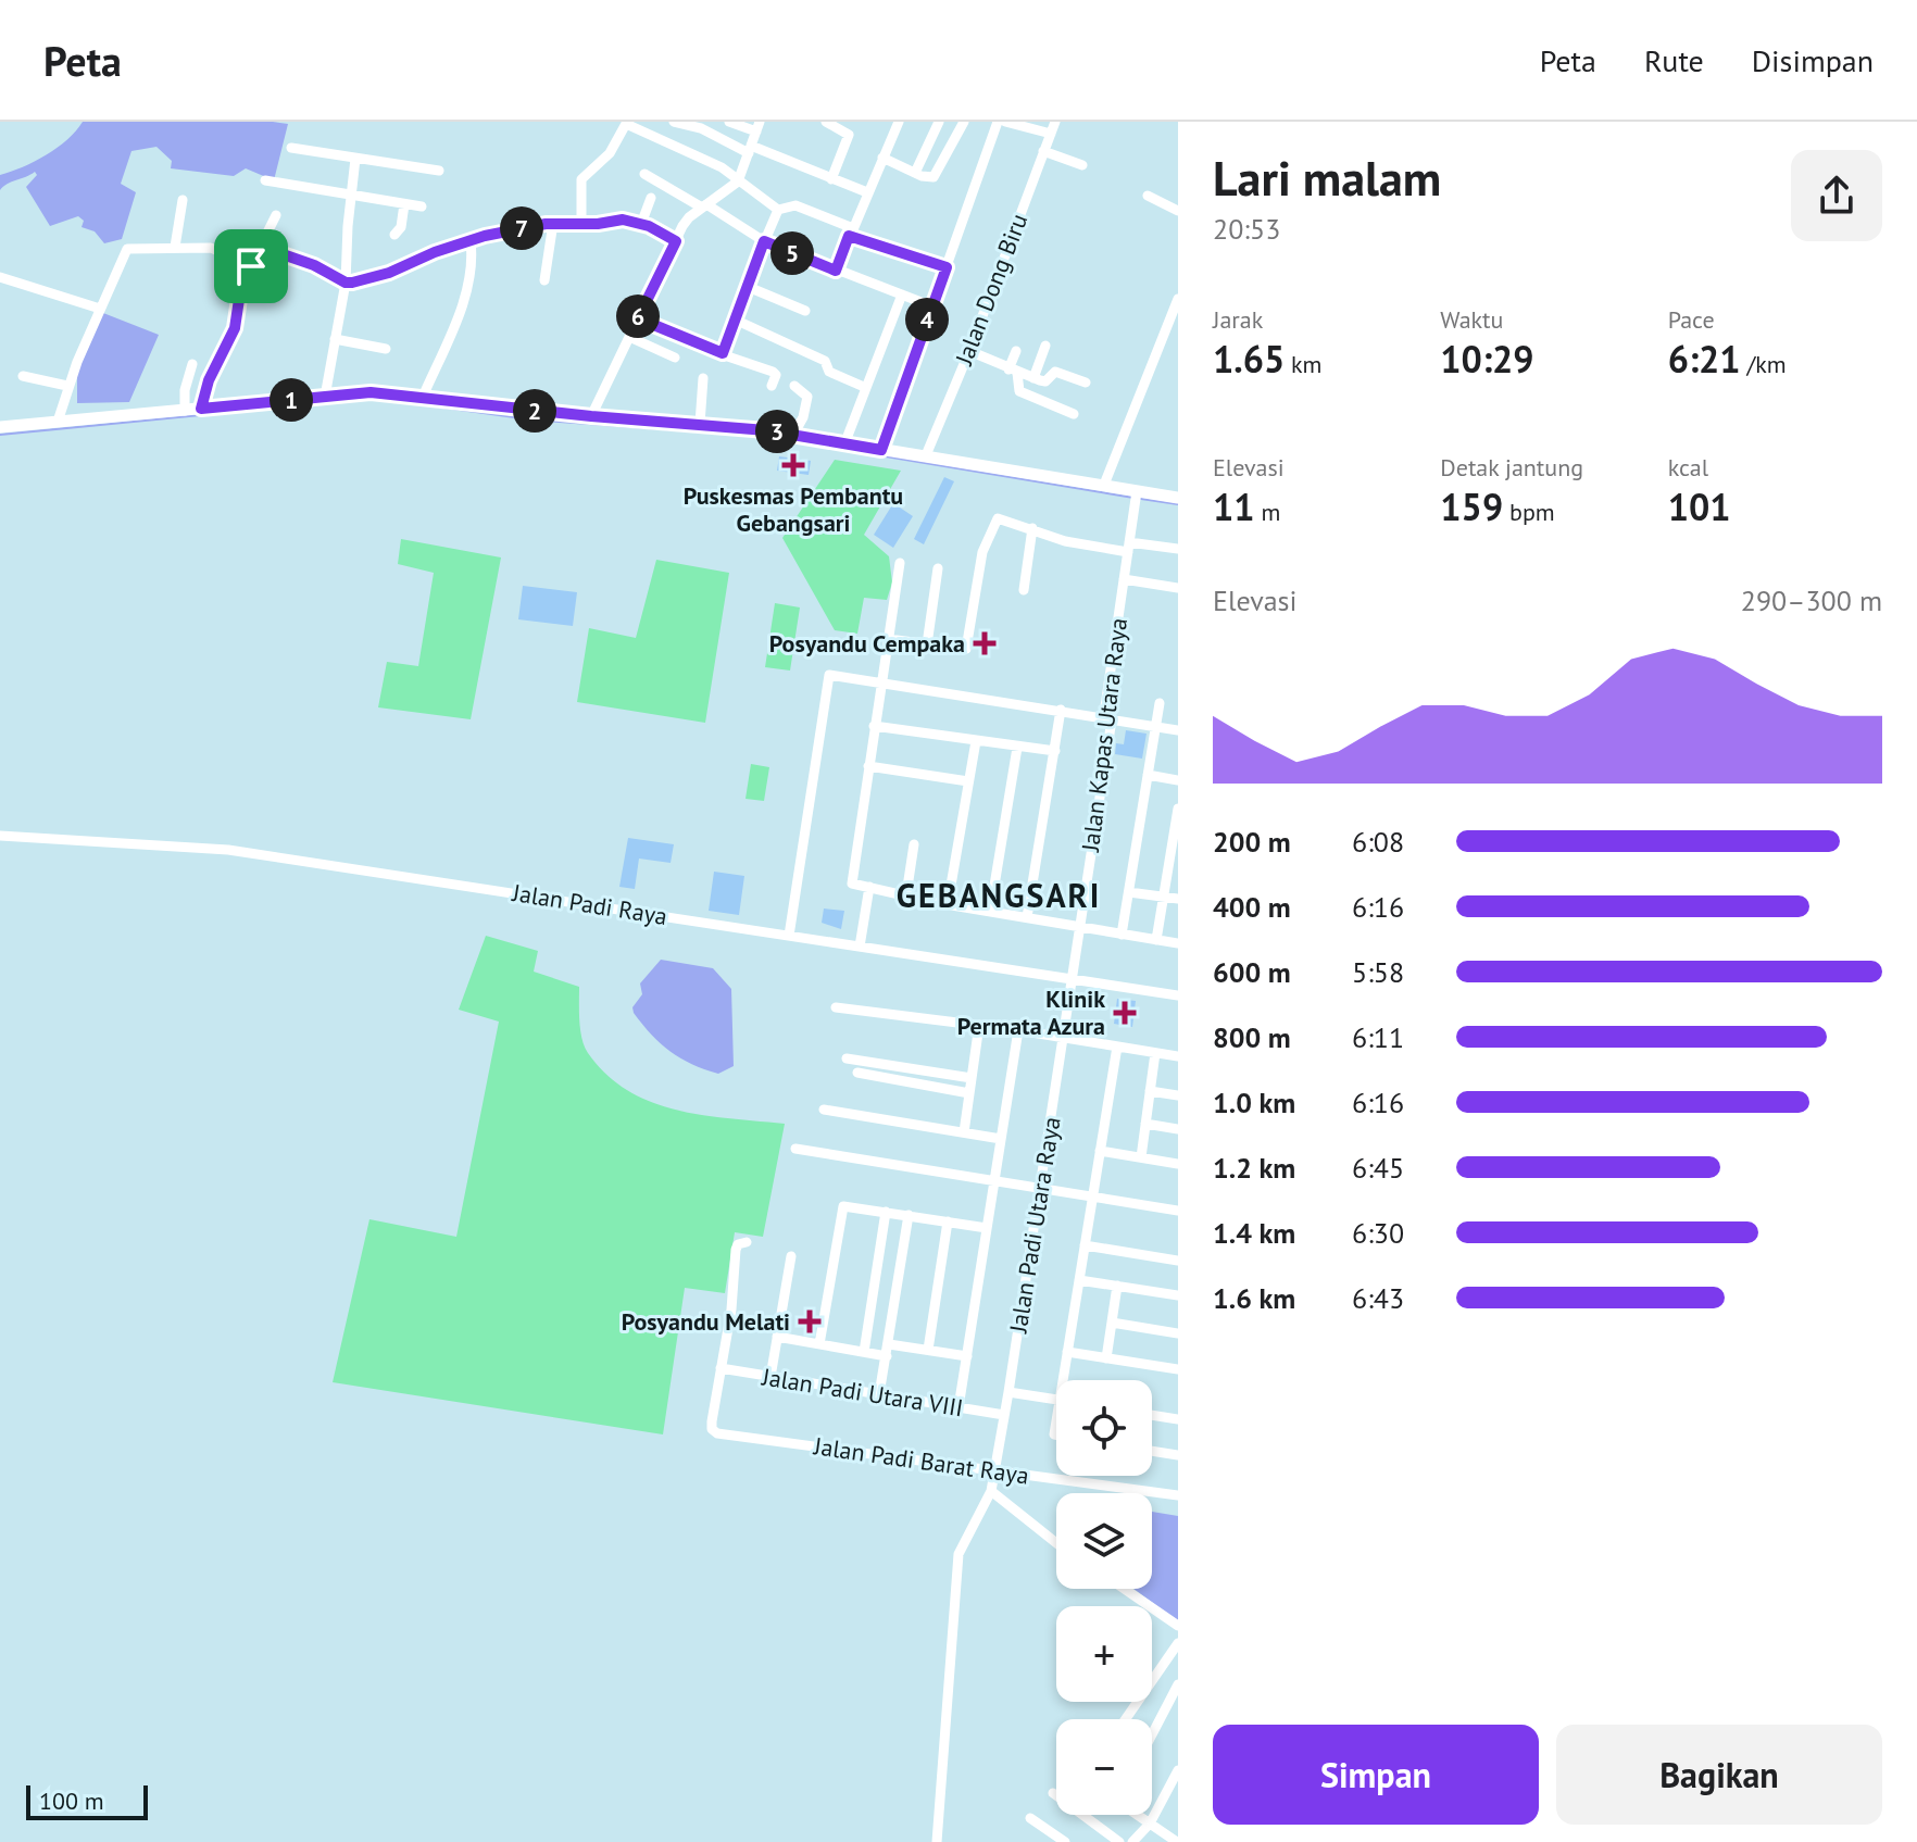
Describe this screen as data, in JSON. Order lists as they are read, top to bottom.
{
  "streets": {
    "street": [
      "Jalan Dong Biru",
      "Jalan Kapas Utara Raya",
      "Jalan Padi Raya",
      "Jalan Padi Utara Raya",
      "Jalan Padi Utara VIII",
      "Jalan Padi Barat Raya"
    ]
  },
  "crossings": [
    ["Jalan Kapas Utara Raya", "Jalan Padi Raya"],
    ["Jalan Kapas Utara Raya", "Jalan Padi Utara Raya"],
    ["Jalan Padi Raya", "Jalan Padi Utara Raya"],
    ["Jalan Padi Utara Raya", "Jalan Padi Utara VIII"],
    ["Jalan Padi Utara Raya", "Jalan Padi Barat Raya"],
    ["Jalan Padi Utara VIII", "Jalan Padi Barat Raya"]
  ],
  "districts": ["GEBANGSARI"],
  "places": {
    "health": [
      "Puskesmas Pembantu Gebangsari",
      "Posyandu Cempaka",
      "Klinik Permata Azura",
      "Posyandu Melati"
    ]
  },
  "scale_bar": "100 m",
  "page": {
    "header": "Peta",
    "nav": ["Peta", "Rute", "Disimpan"],
    "heading": ["Lari malam", "20:53"],
    "pins": [
      "7",
      "5",
      "6",
      "4",
      "1",
      "2",
      "3"
    ],
    "stats": [
      ["Jarak", "1.65 km"],
      ["Waktu", "10:29"],
      ["Pace", "6:21 /km"],
      ["Elevasi", "11 m"],
      ["Detak jantung", "159 bpm"],
      ["kcal", "101"]
    ],
    "chart": ["Elevasi", "290–300 m"],
    "list": [
      {
        "name": "200 m",
        "note": "6:08"
      },
      {
        "name": "400 m",
        "note": "6:16"
      },
      {
        "name": "600 m",
        "note": "5:58"
      },
      {
        "name": "800 m",
        "note": "6:11"
      },
      {
        "name": "1.0 km",
        "note": "6:16"
      },
      {
        "name": "1.2 km",
        "note": "6:45"
      },
      {
        "name": "1.4 km",
        "note": "6:30"
      },
      {
        "name": "1.6 km",
        "note": "6:43"
      }
    ],
    "map_buttons": ["+", "−"],
    "buttons": ["Simpan", "Bagikan"],
    "scale": "100 m"
  }
}
